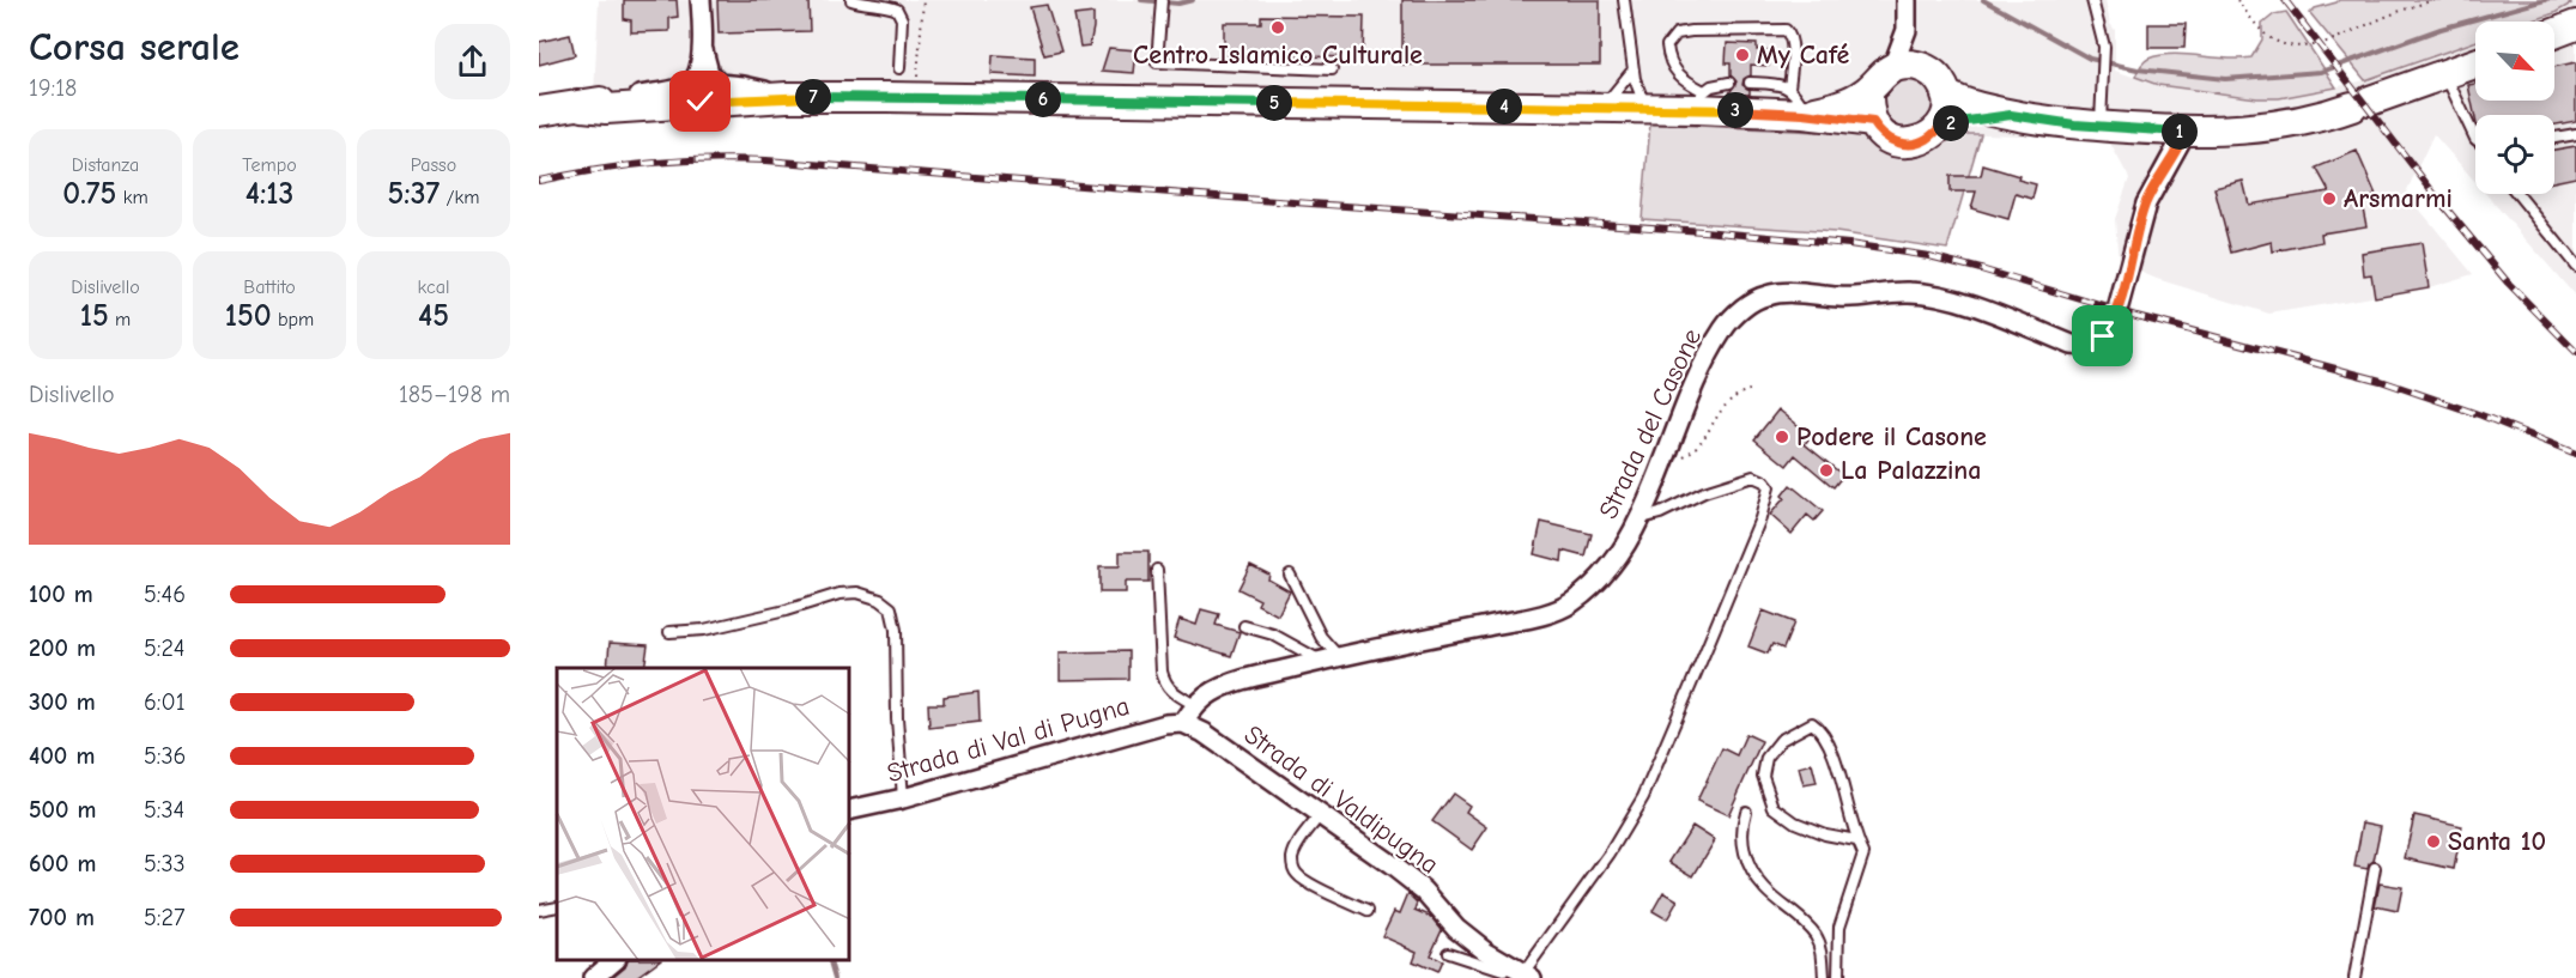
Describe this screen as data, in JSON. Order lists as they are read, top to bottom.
{
  "streets": {
    "street": ["Strada del Casone", "Strada di Val di Pugna", "Strada di Valdipugna"]
  },
  "crossings": [
    ["Strada del Casone", "Strada di Val di Pugna"],
    ["Strada del Casone", "Strada di Valdipugna"],
    ["Strada di Val di Pugna", "Strada di Valdipugna"]
  ],
  "places": [
    "Centro Islamico Culturale",
    "My Café",
    "Arsmarmi",
    "Podere il Casone",
    "La Palazzina",
    "Santa 10"
  ],
  "north": "bottom right",
  "page": {
    "heading": ["Corsa serale", "19:18"],
    "pins": [
      "7",
      "6",
      "5",
      "4",
      "3",
      "2",
      "1"
    ],
    "stats": [
      ["Distanza", "0.75 km"],
      ["Tempo", "4:13"],
      ["Passo", "5:37 /km"],
      ["Dislivello", "15 m"],
      ["Battito", "150 bpm"],
      ["kcal", "45"]
    ],
    "chart": ["Dislivello", "185–198 m"],
    "list": [
      {
        "name": "100 m",
        "note": "5:46"
      },
      {
        "name": "200 m",
        "note": "5:24"
      },
      {
        "name": "300 m",
        "note": "6:01"
      },
      {
        "name": "400 m",
        "note": "5:36"
      },
      {
        "name": "500 m",
        "note": "5:34"
      },
      {
        "name": "600 m",
        "note": "5:33"
      },
      {
        "name": "700 m",
        "note": "5:27"
      }
    ]
  }
}
